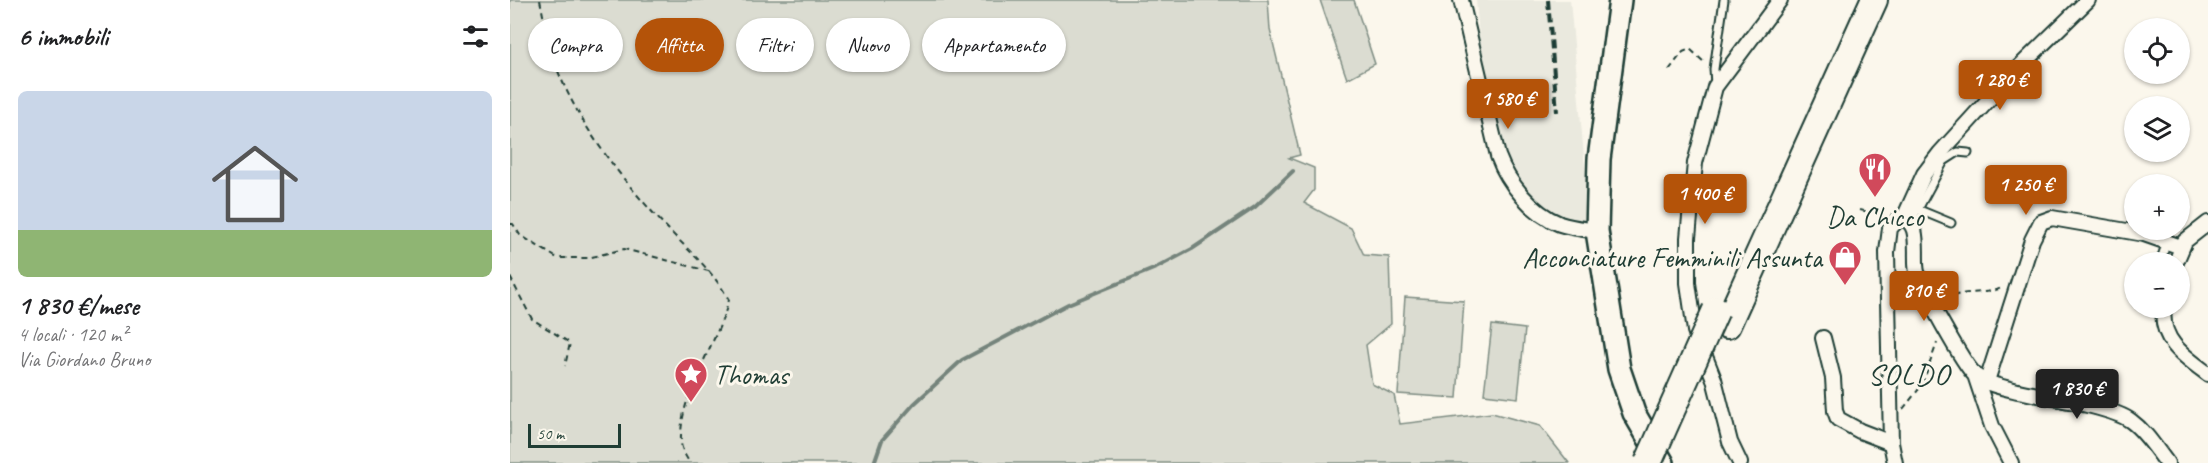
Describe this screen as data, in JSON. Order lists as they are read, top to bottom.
{
  "districts": ["SOLDO"],
  "places": {
    "restaurant": ["Da Chicco"],
    "shop": ["Acconciature Femminili Assunta"],
    "place": ["Thomas"]
  },
  "scale_bar": "50 m",
  "page": {
    "heading": "6 immobili",
    "map_buttons": ["+", "−"],
    "chip": [
      "Compra",
      "Affitta",
      "Filtri",
      "Nuovo",
      "Appartamento"
    ],
    "price": [
      "1 280 €",
      "1 580 €",
      "1 250 €",
      "1 400 €",
      "810 €",
      "1 830 €"
    ],
    "list": [
      {
        "name": "1 830 €/mese",
        "note": "4 locali · 120 m² · Via Giordano Bruno"
      }
    ],
    "scale": "50 m"
  }
}
